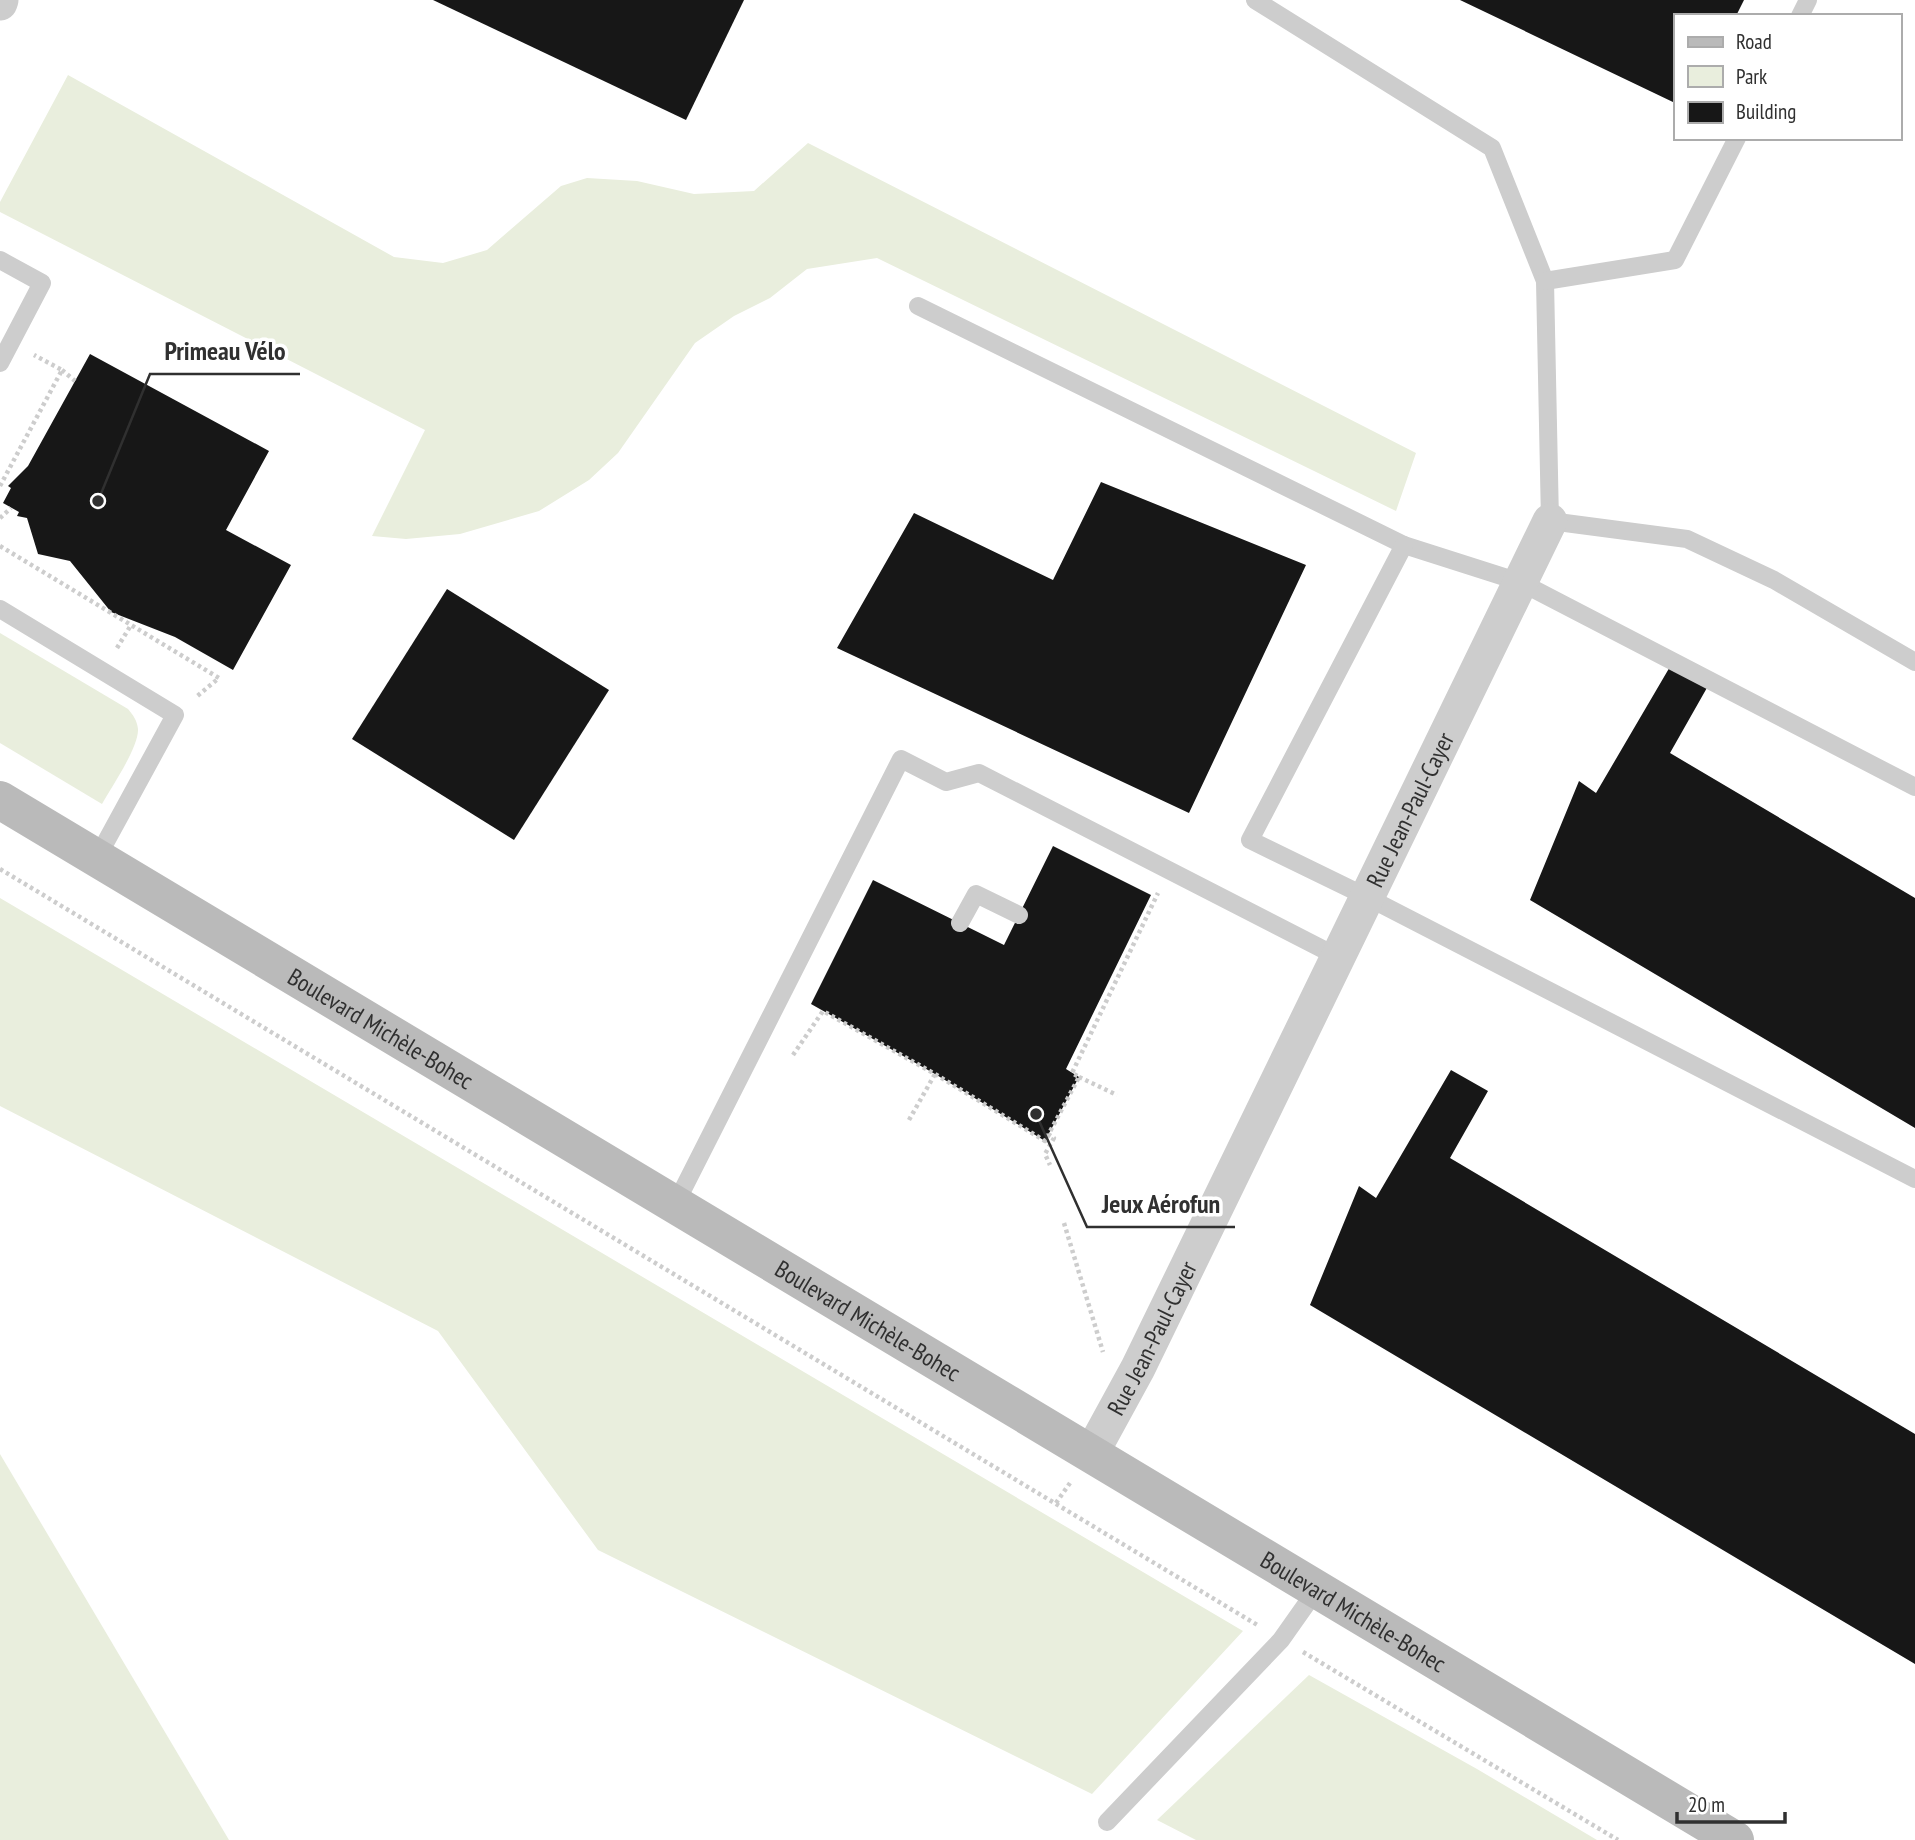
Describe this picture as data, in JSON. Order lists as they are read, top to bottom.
{
  "streets": {
    "street": ["Rue Jean-Paul-Cayer", "Boulevard Michèle-Bohec"]
  },
  "crossings": [
    ["Rue Jean-Paul-Cayer", "Boulevard Michèle-Bohec"]
  ],
  "places": ["Primeau Vélo", "Jeux Aérofun"],
  "legend": ["Road", "Park", "Building"],
  "scale_bar": "20 m"
}
